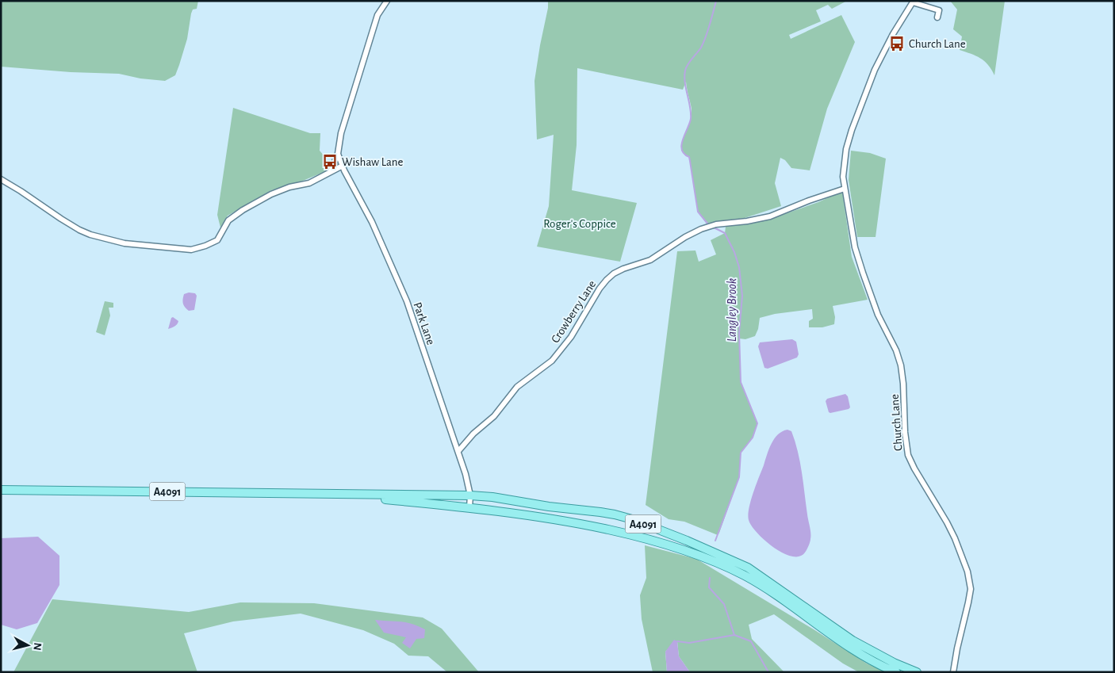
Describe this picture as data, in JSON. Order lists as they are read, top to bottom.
{
  "streets": {
    "main road": ["A4091"],
    "street": ["Crowberry Lane", "Park Lane", "Church Lane"]
  },
  "crossings": [
    ["Crowberry Lane", "Park Lane"],
    ["Crowberry Lane", "Church Lane"],
    ["Park Lane", "A4091"]
  ],
  "water": ["Langley Brook"],
  "parks": ["Roger's Coppice"],
  "places": {
    "bus stop": ["Church Lane", "Wishaw Lane"]
  },
  "north": "right"
}
